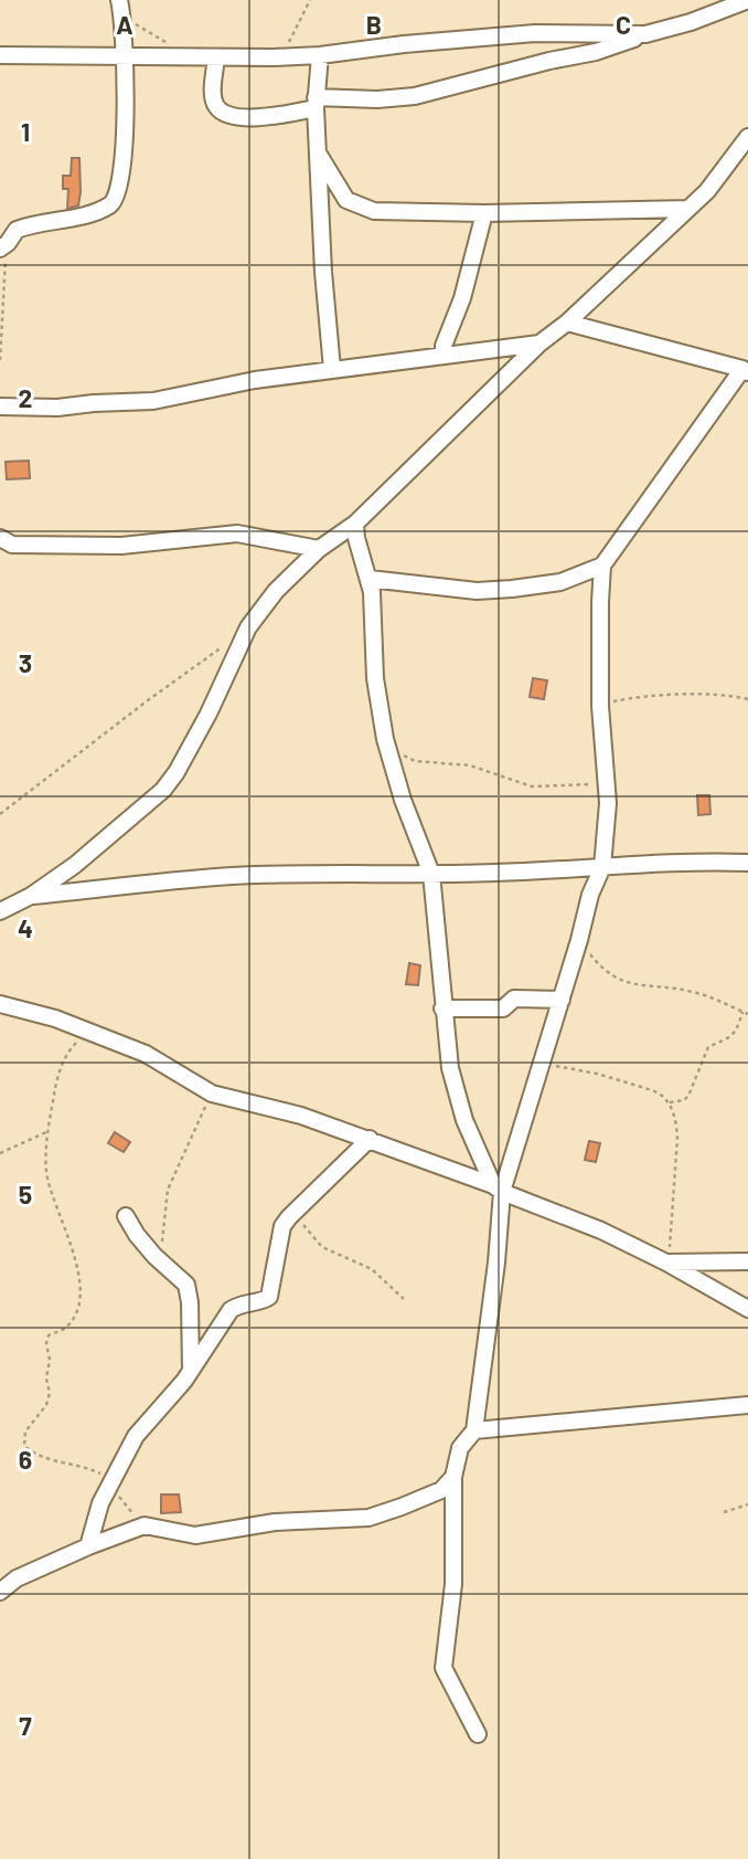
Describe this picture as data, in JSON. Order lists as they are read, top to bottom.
{
  "grid": {
    "columns": ["A", "B", "C"],
    "rows": [
      "1",
      "2",
      "3",
      "4",
      "5",
      "6",
      "7"
    ]
  }
}
